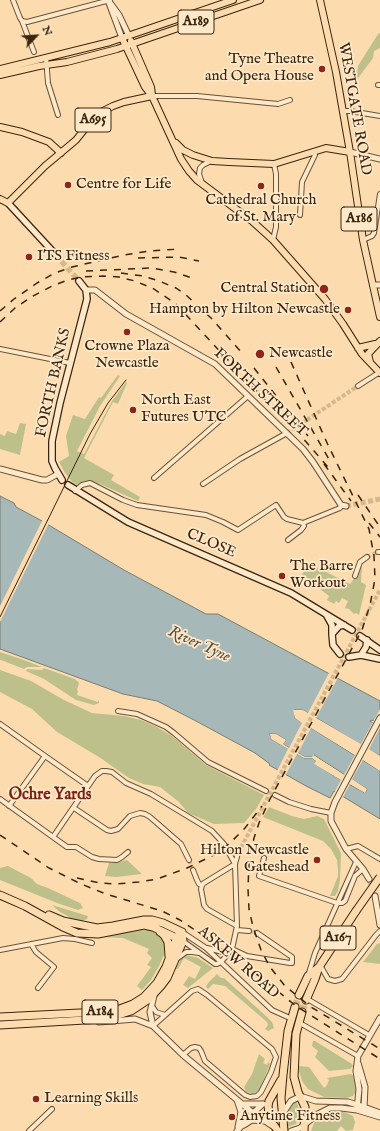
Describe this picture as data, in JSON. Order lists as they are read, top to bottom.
{
  "streets": {
    "highway": ["A167", "ASKEW ROAD", "A184"],
    "main road": [
      "A189",
      "WESTGATE ROAD",
      "A695",
      "A186",
      "FORTH BANKS",
      "CLOSE"
    ],
    "street": ["FORTH STREET"]
  },
  "crossings": [
    ["FORTH BANKS", "FORTH STREET"],
    ["ASKEW ROAD", "A184"]
  ],
  "districts": ["Ochre Yards"],
  "water": ["River Tyne"],
  "places": [
    "Tyne Theatre and Opera House",
    "Centre for Life",
    "Cathedral Church of St. Mary",
    "ITS Fitness",
    "Central Station",
    "Hampton by Hilton Newcastle",
    "Crowne Plaza Newcastle",
    "Newcastle",
    "North East Futures UTC",
    "The Barre Workout",
    "Hilton Newcastle Gateshead",
    "Learning Skills",
    "Anytime Fitness"
  ],
  "north": "top right"
}
